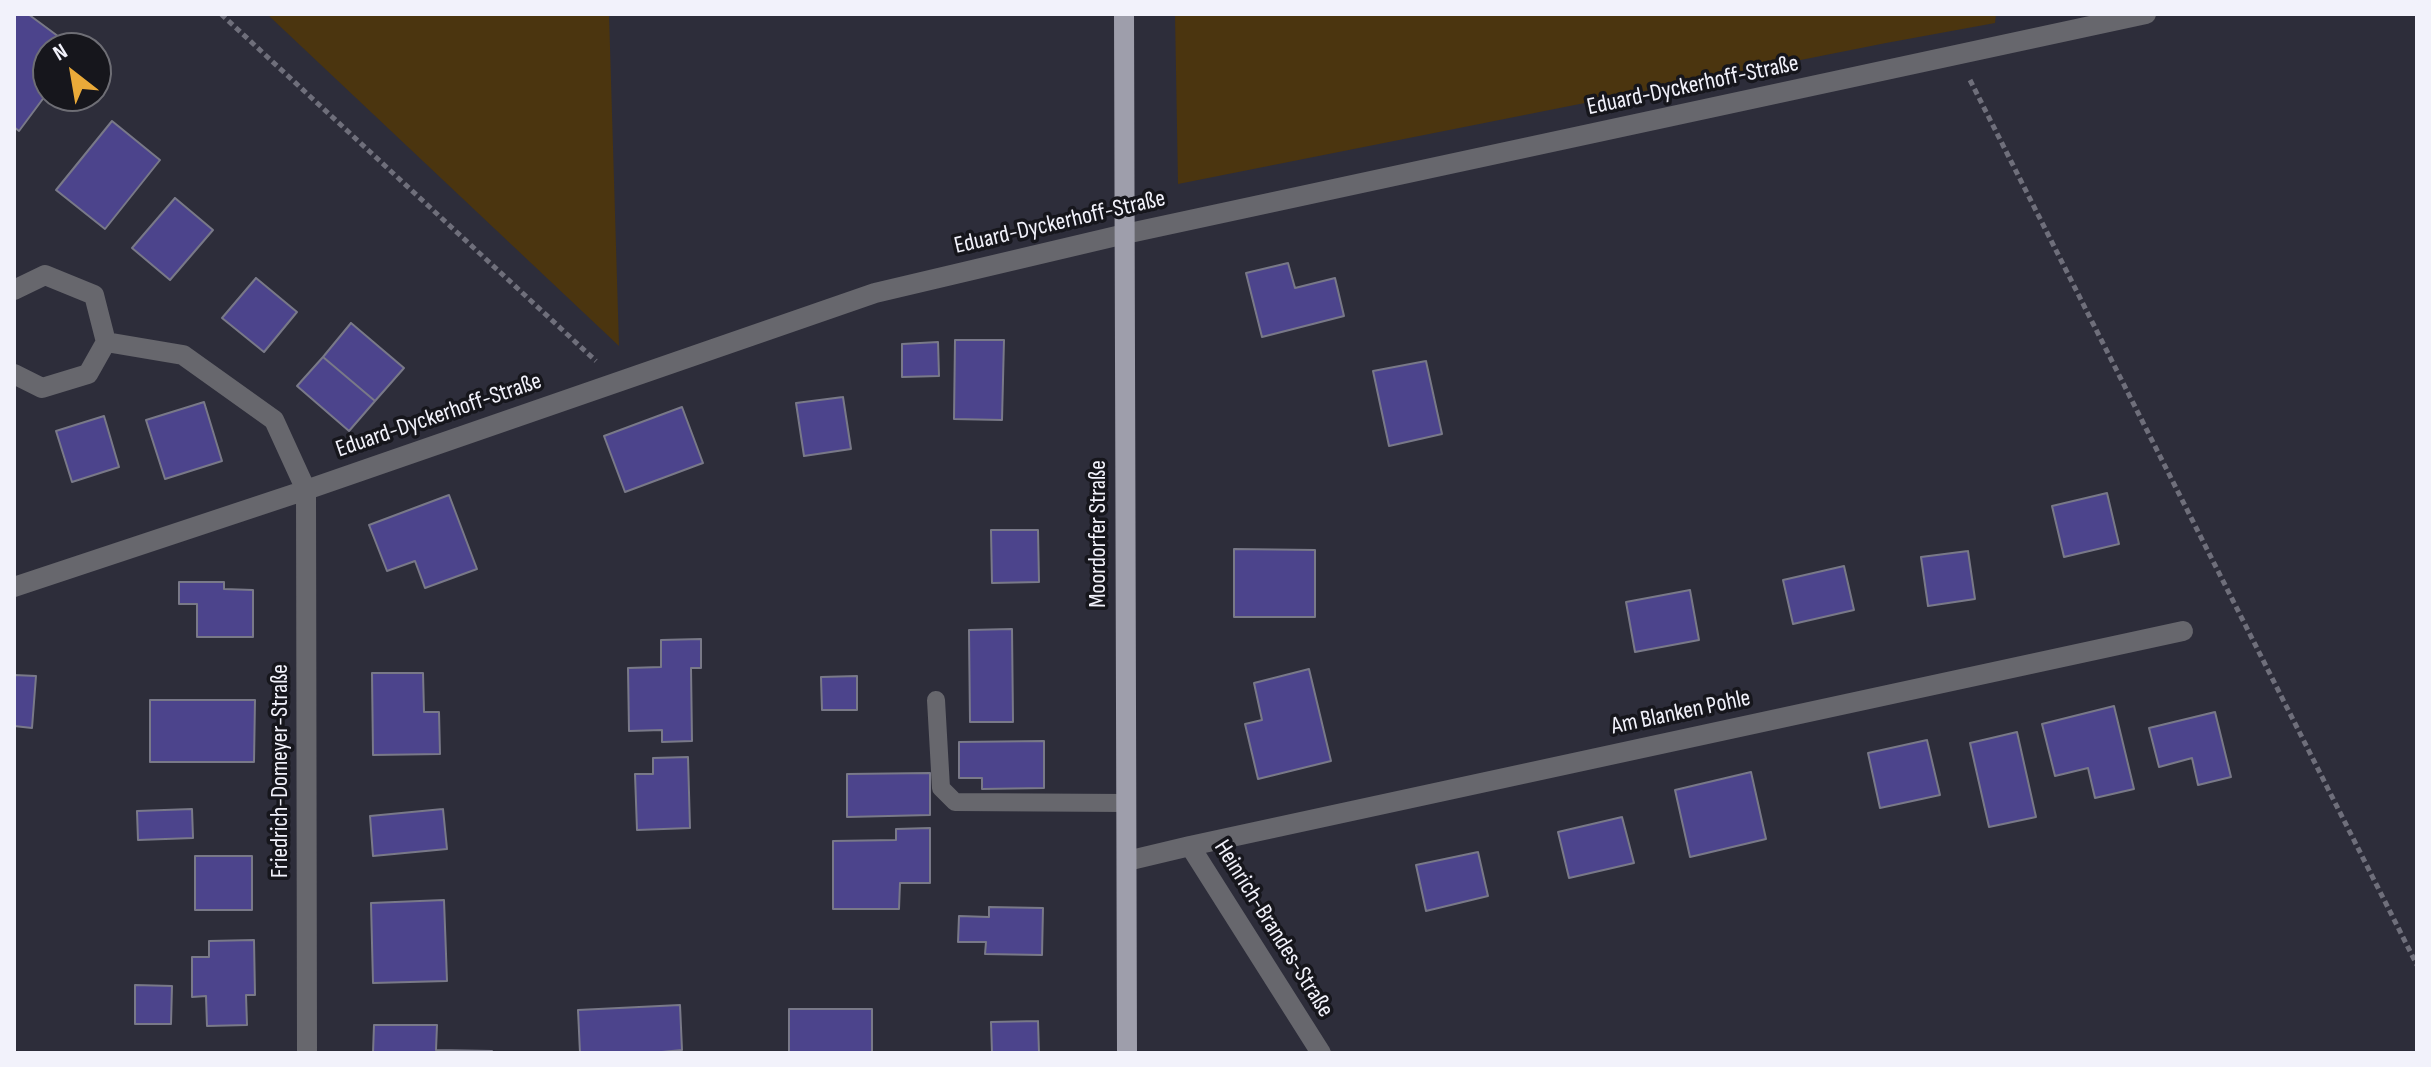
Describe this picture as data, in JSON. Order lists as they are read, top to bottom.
{
  "streets": {
    "main road": ["Moordorfer Straße"],
    "street": [
      "Eduard-Dyckerhoff-Straße",
      "Am Blanken Pohle",
      "Friedrich-Domeyer-Straße",
      "Heinrich-Brandes-Straße"
    ]
  },
  "crossings": [
    ["Eduard-Dyckerhoff-Straße", "Moordorfer Straße"],
    ["Eduard-Dyckerhoff-Straße", "Friedrich-Domeyer-Straße"],
    ["Moordorfer Straße", "Heinrich-Brandes-Straße"],
    ["Am Blanken Pohle", "Heinrich-Brandes-Straße"]
  ],
  "north": "top left"
}
